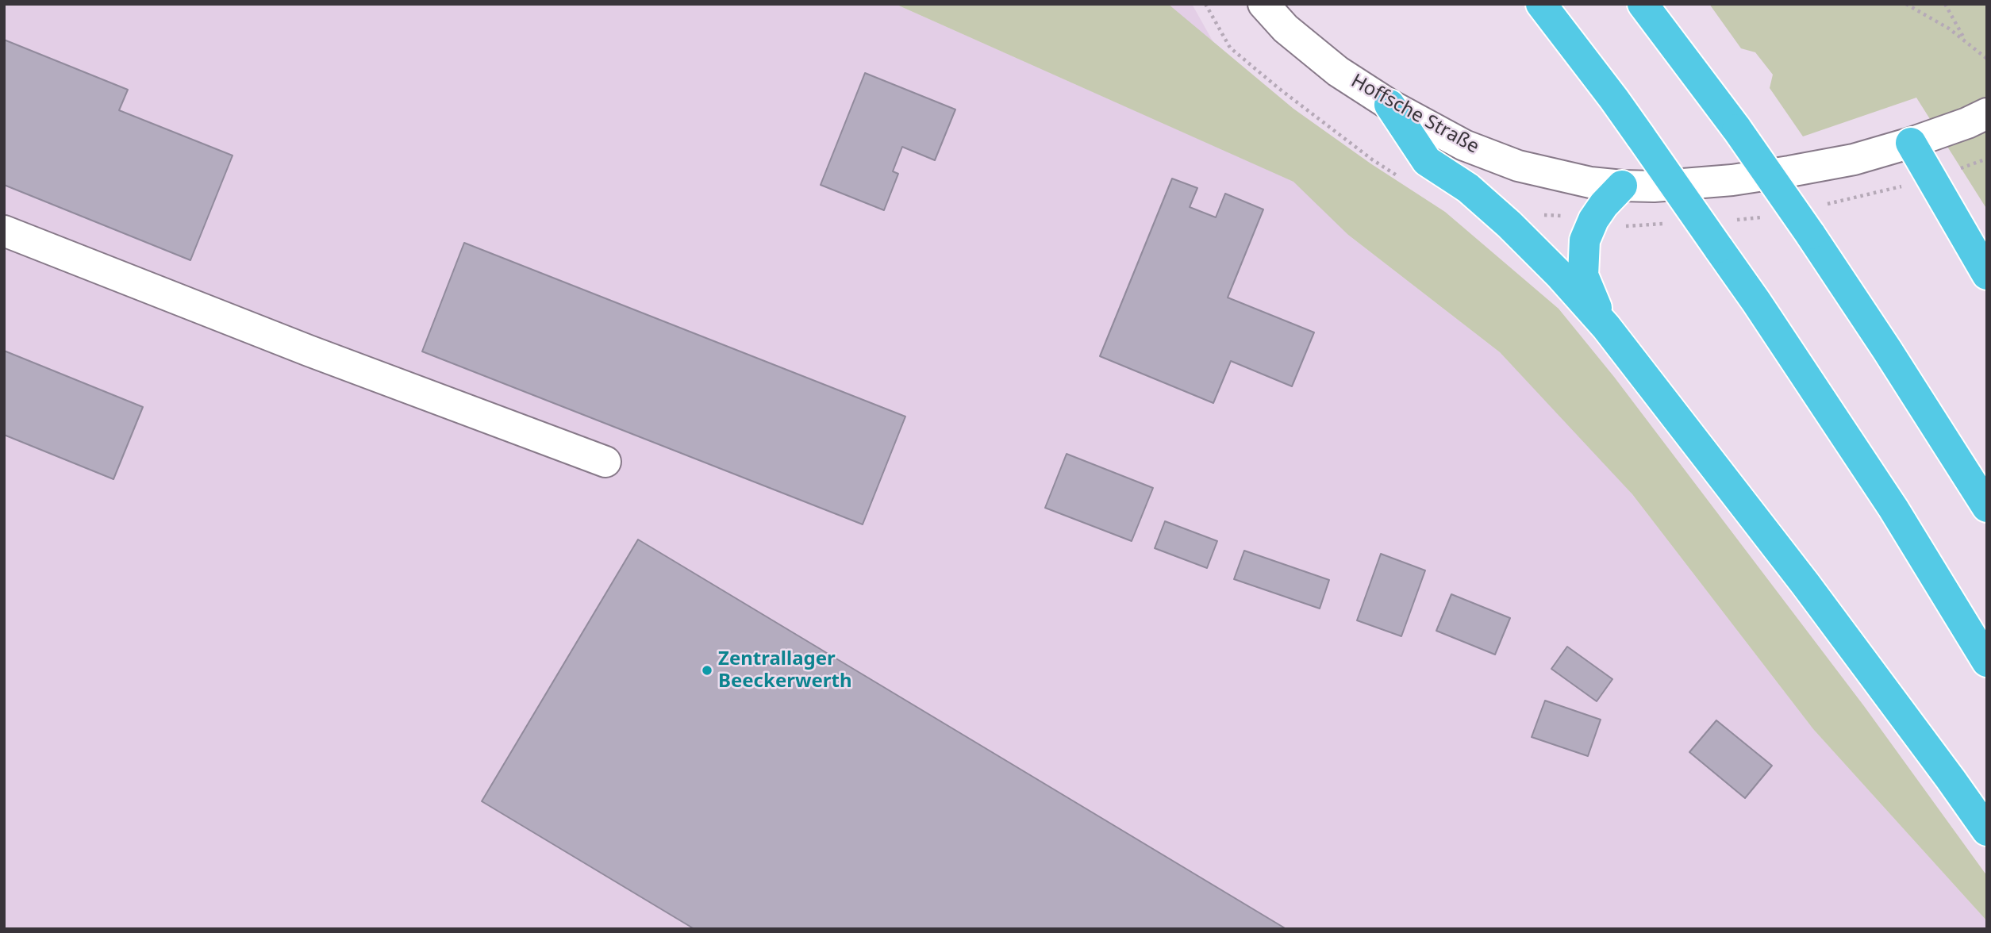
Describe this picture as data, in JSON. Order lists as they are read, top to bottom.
{
  "streets": {
    "street": ["Hoffsche Straße"]
  },
  "places": ["Zentrallager Beeckerwerth"]
}
